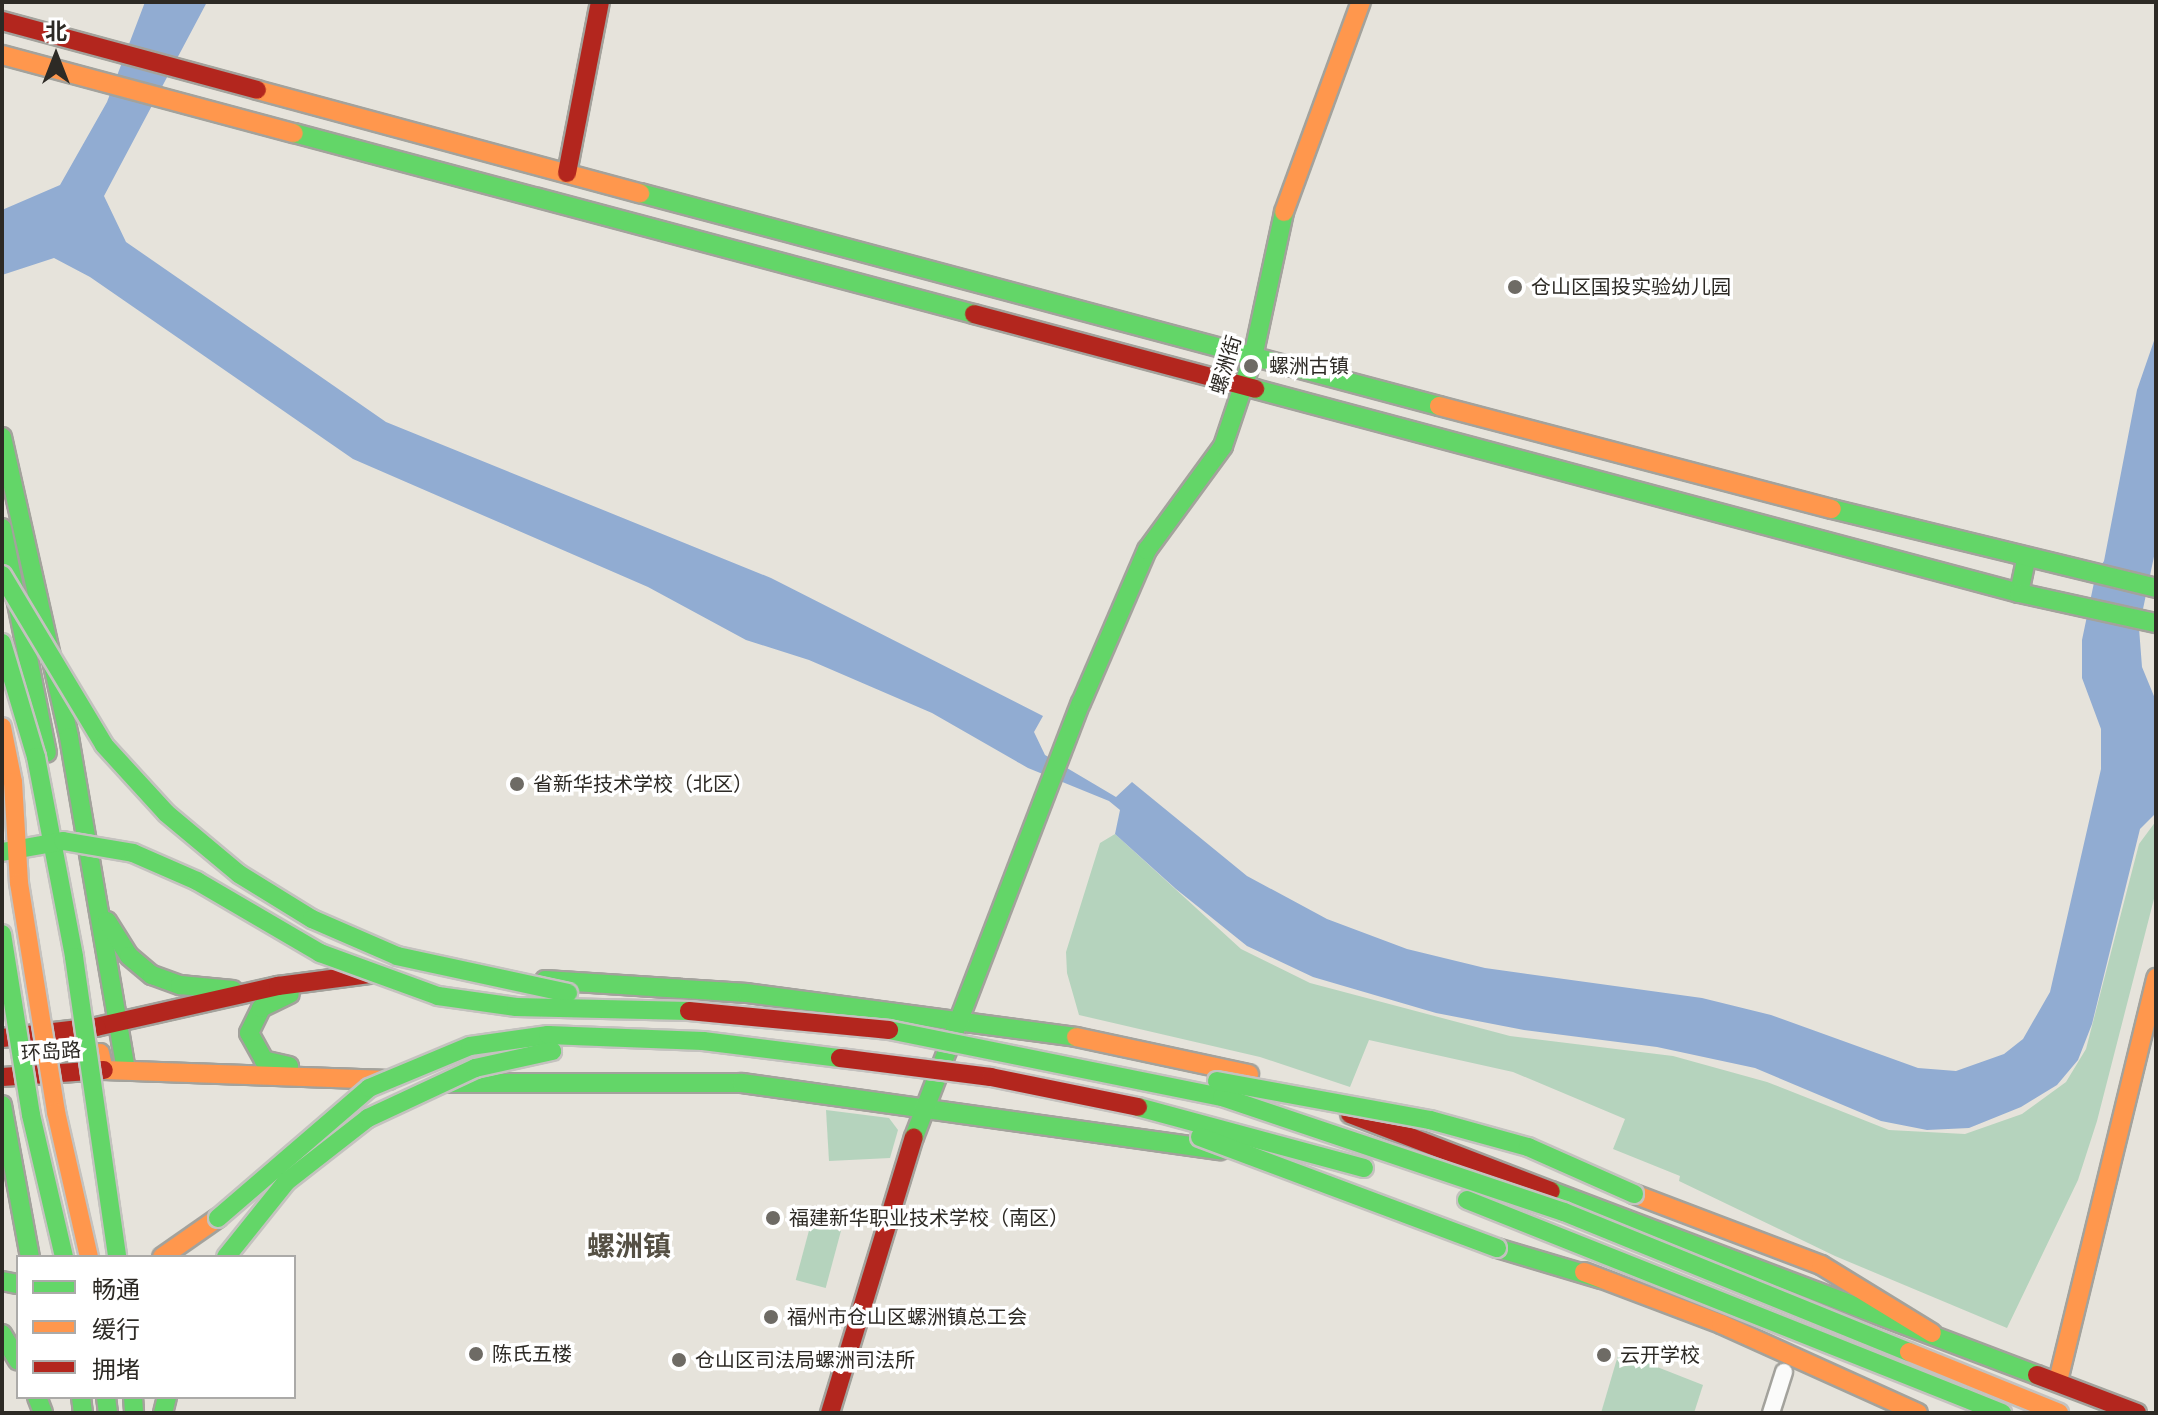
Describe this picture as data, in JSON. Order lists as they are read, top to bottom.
{
  "streets": {
    "main road": ["螺洲街", "环岛路"]
  },
  "districts": ["螺洲镇"],
  "places": [
    "仓山区国投实验幼儿园",
    "螺洲古镇",
    "省新华技术学校（北区）",
    "福建新华职业技术学校（南区）",
    "福州市仓山区螺洲镇总工会",
    "陈氏五楼",
    "云开学校",
    "仓山区司法局螺洲司法所"
  ],
  "legend": ["畅通", "缓行", "拥堵"],
  "north": "top"
}
